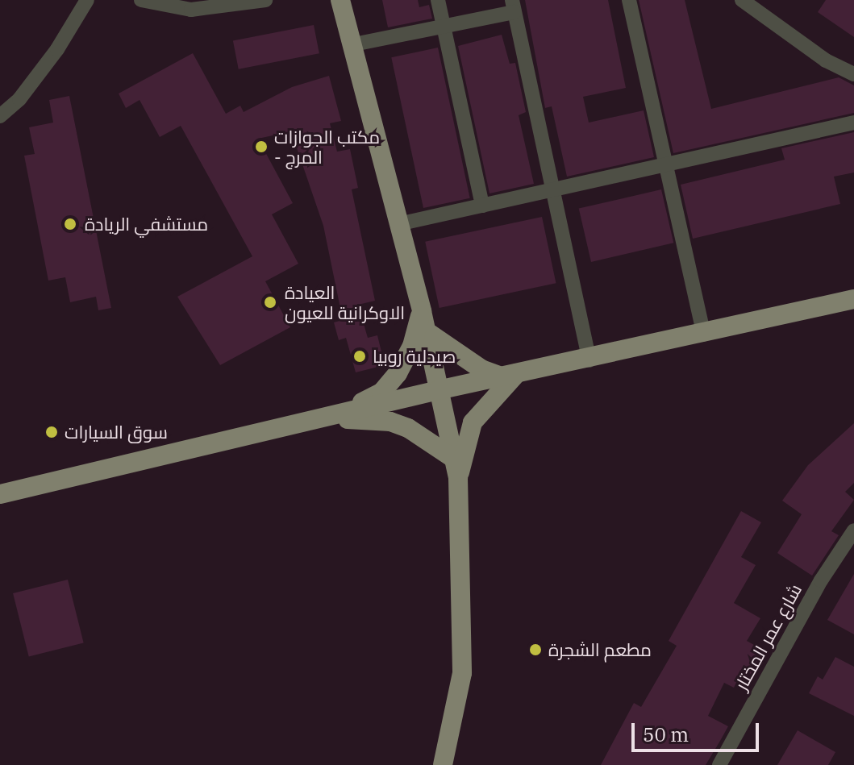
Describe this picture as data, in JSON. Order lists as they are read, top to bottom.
{
  "streets": {
    "street": ["شارع عمر المختار"]
  },
  "places": [
    "مكتب الجوازات - المرج",
    "مستشفي الريادة",
    "العيادة الاوكرانية للعيون",
    "صيدلية روبيا",
    "سوق السيارات",
    "مطعم الشجرة"
  ],
  "scale_bar": "50 m"
}
